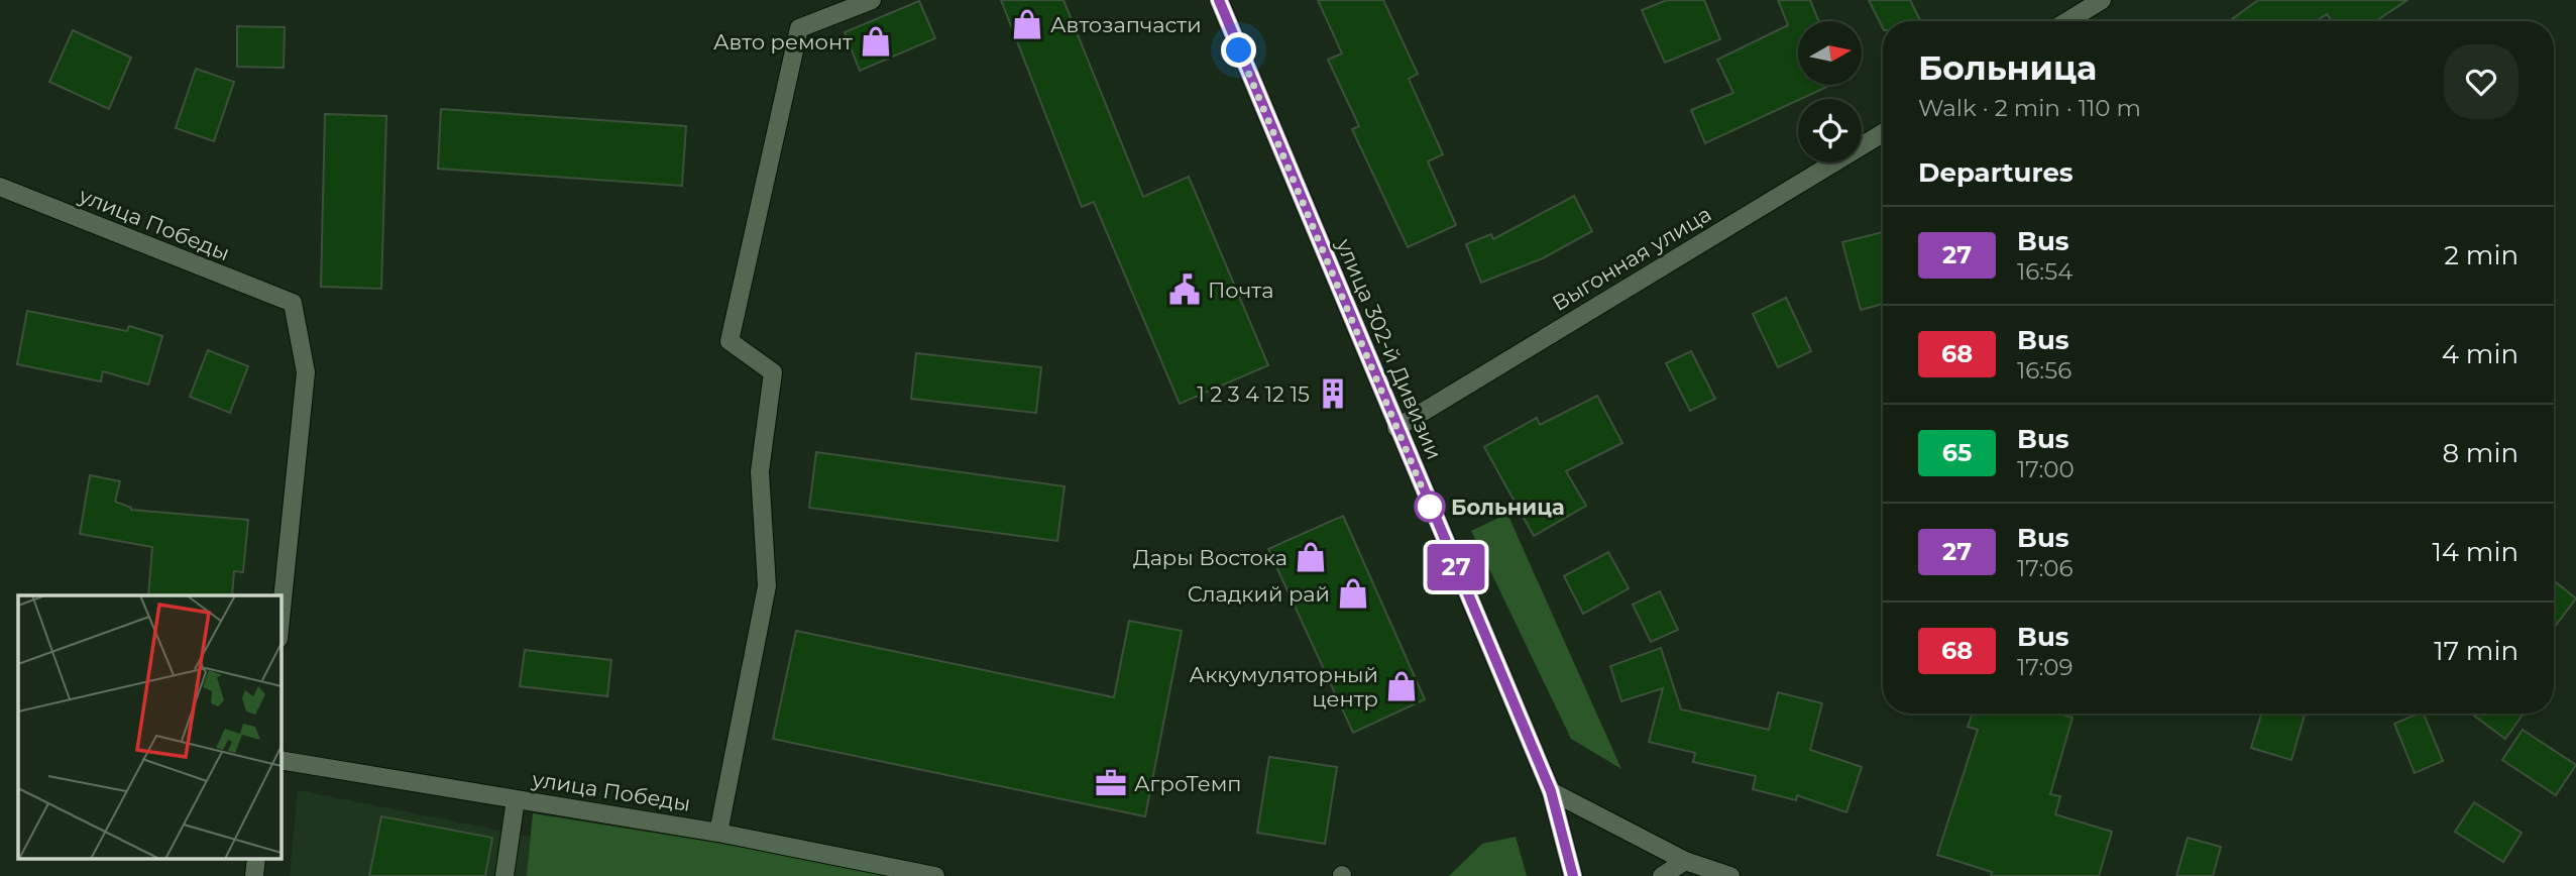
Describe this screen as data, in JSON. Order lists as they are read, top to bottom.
{
  "streets": {
    "main road": ["улица 302-й Дивизии"],
    "street": ["улица Победы", "Выгонная улица"]
  },
  "crossings": [
    ["Выгонная улица", "улица 302-й Дивизии"]
  ],
  "places": {
    "shop": [
      "Автозапчасти",
      "Авто ремонт",
      "Дары Востока",
      "Сладкий рай",
      "Аккумуляторный центр"
    ],
    "public building": ["Почта"],
    "building": ["1 2 3 4 12 15"],
    "other": ["Больница"],
    "office": ["АгроТемп"]
  },
  "lines": ["bus line 27"],
  "north": "right",
  "page": {
    "on_map": "27",
    "heading": [
      ["Больница", "Walk · 2 min · 110 m"],
      "Departures"
    ],
    "list": [
      {
        "mark": "27",
        "name": "Bus",
        "note": "16:54",
        "value": "2 min"
      },
      {
        "mark": "68",
        "name": "Bus",
        "note": "16:56",
        "value": "4 min"
      },
      {
        "mark": "65",
        "name": "Bus",
        "note": "17:00",
        "value": "8 min"
      },
      {
        "mark": "27",
        "name": "Bus",
        "note": "17:06",
        "value": "14 min"
      },
      {
        "mark": "68",
        "name": "Bus",
        "note": "17:09",
        "value": "17 min"
      }
    ]
  }
}
